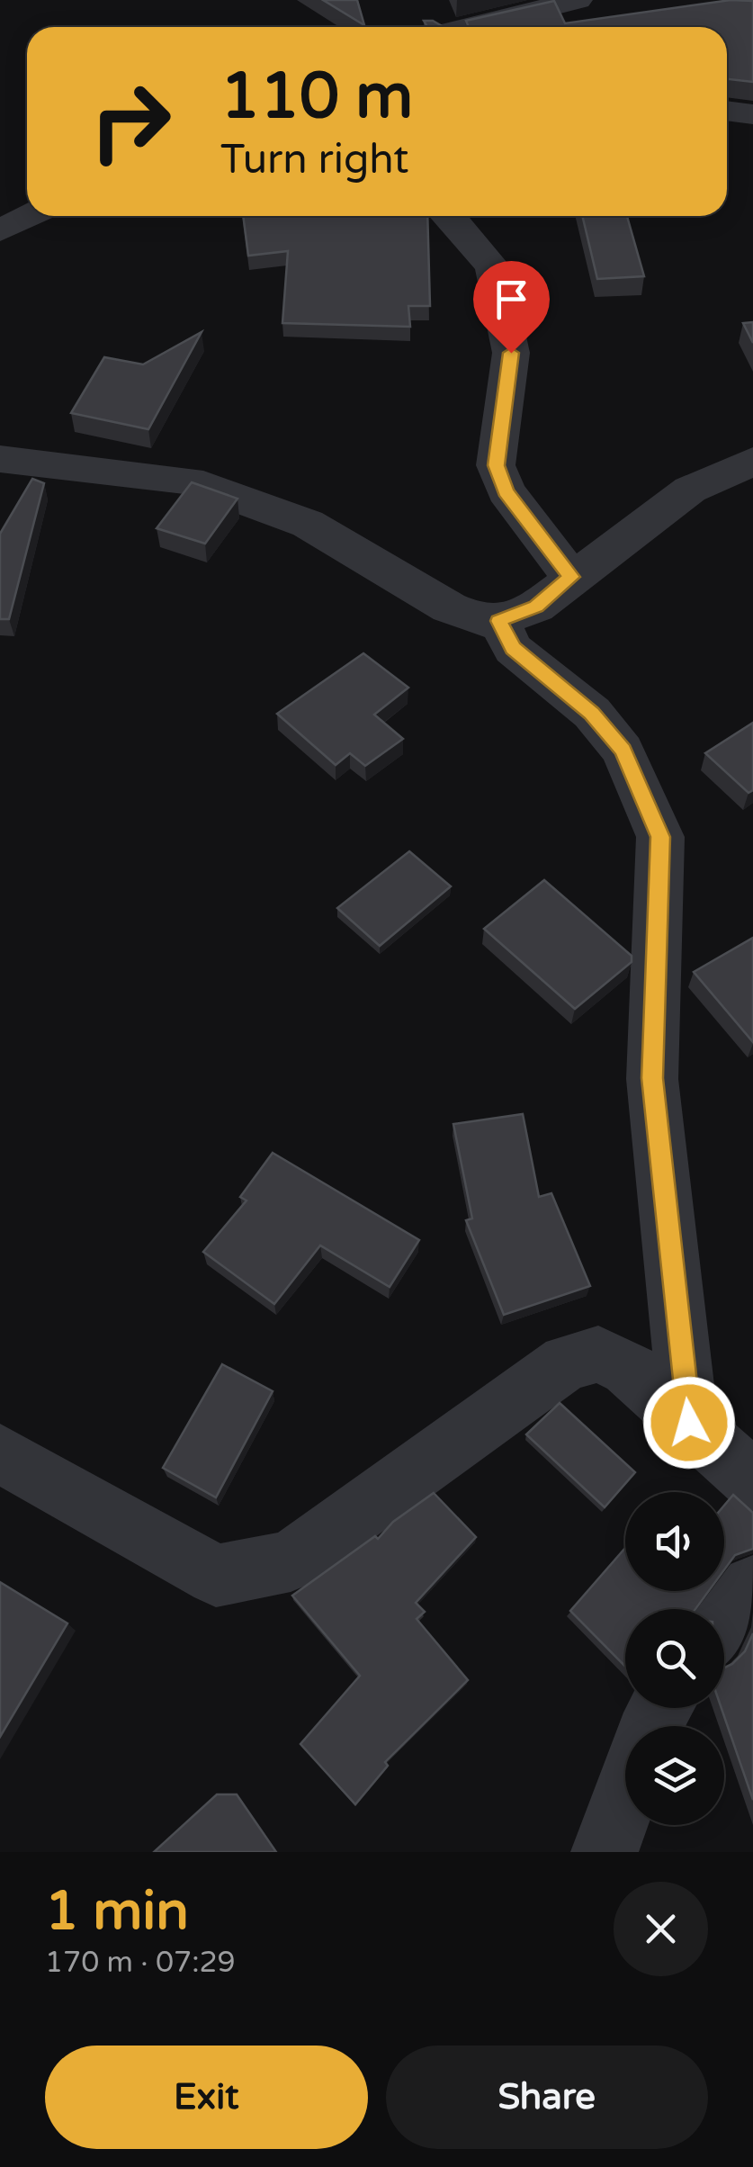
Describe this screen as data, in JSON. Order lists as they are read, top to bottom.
{
  "page": {
    "turn": ["110 m", "Turn right"],
    "heading": ["1 min", "170 m · 07:29"],
    "buttons": ["Exit", "Share"]
  }
}
